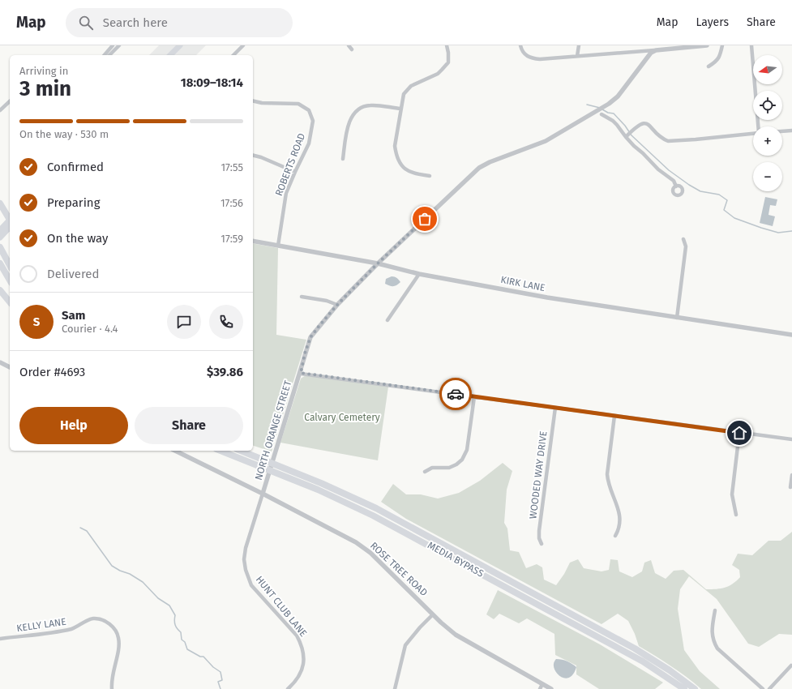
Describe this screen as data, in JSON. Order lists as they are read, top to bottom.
{
  "streets": {
    "highway": ["MEDIA BYPASS"],
    "street": [
      "ROBERTS ROAD",
      "KIRK LANE",
      "NORTH ORANGE STREET",
      "WOODED WAY DRIVE",
      "ROSE TREE ROAD",
      "HUNT CLUB LANE",
      "KELLY LANE"
    ]
  },
  "crossings": [
    ["ROBERTS ROAD", "KIRK LANE"],
    ["KIRK LANE", "NORTH ORANGE STREET"],
    ["NORTH ORANGE STREET", "ROSE TREE ROAD"],
    ["NORTH ORANGE STREET", "HUNT CLUB LANE"],
    ["ROSE TREE ROAD", "HUNT CLUB LANE"]
  ],
  "parks": ["Calvary Cemetery"],
  "north": "left",
  "page": {
    "header": "Map",
    "search": "Search here",
    "nav": ["Map", "Layers", "Share"],
    "map_buttons": ["+", "−"],
    "heading": ["3 min", "Arriving in", "18:09–18:14"],
    "panel": [
      "Sam",
      "Courier · 4.4",
      "Order #4693",
      "$39.86"
    ],
    "bar": "On the way · 530 m",
    "list": [
      ["Confirmed", "17:55"],
      ["Preparing", "17:56"],
      ["On the way", "17:59"],
      "Delivered"
    ],
    "round": "S",
    "buttons": ["Help", "Share"]
  }
}
